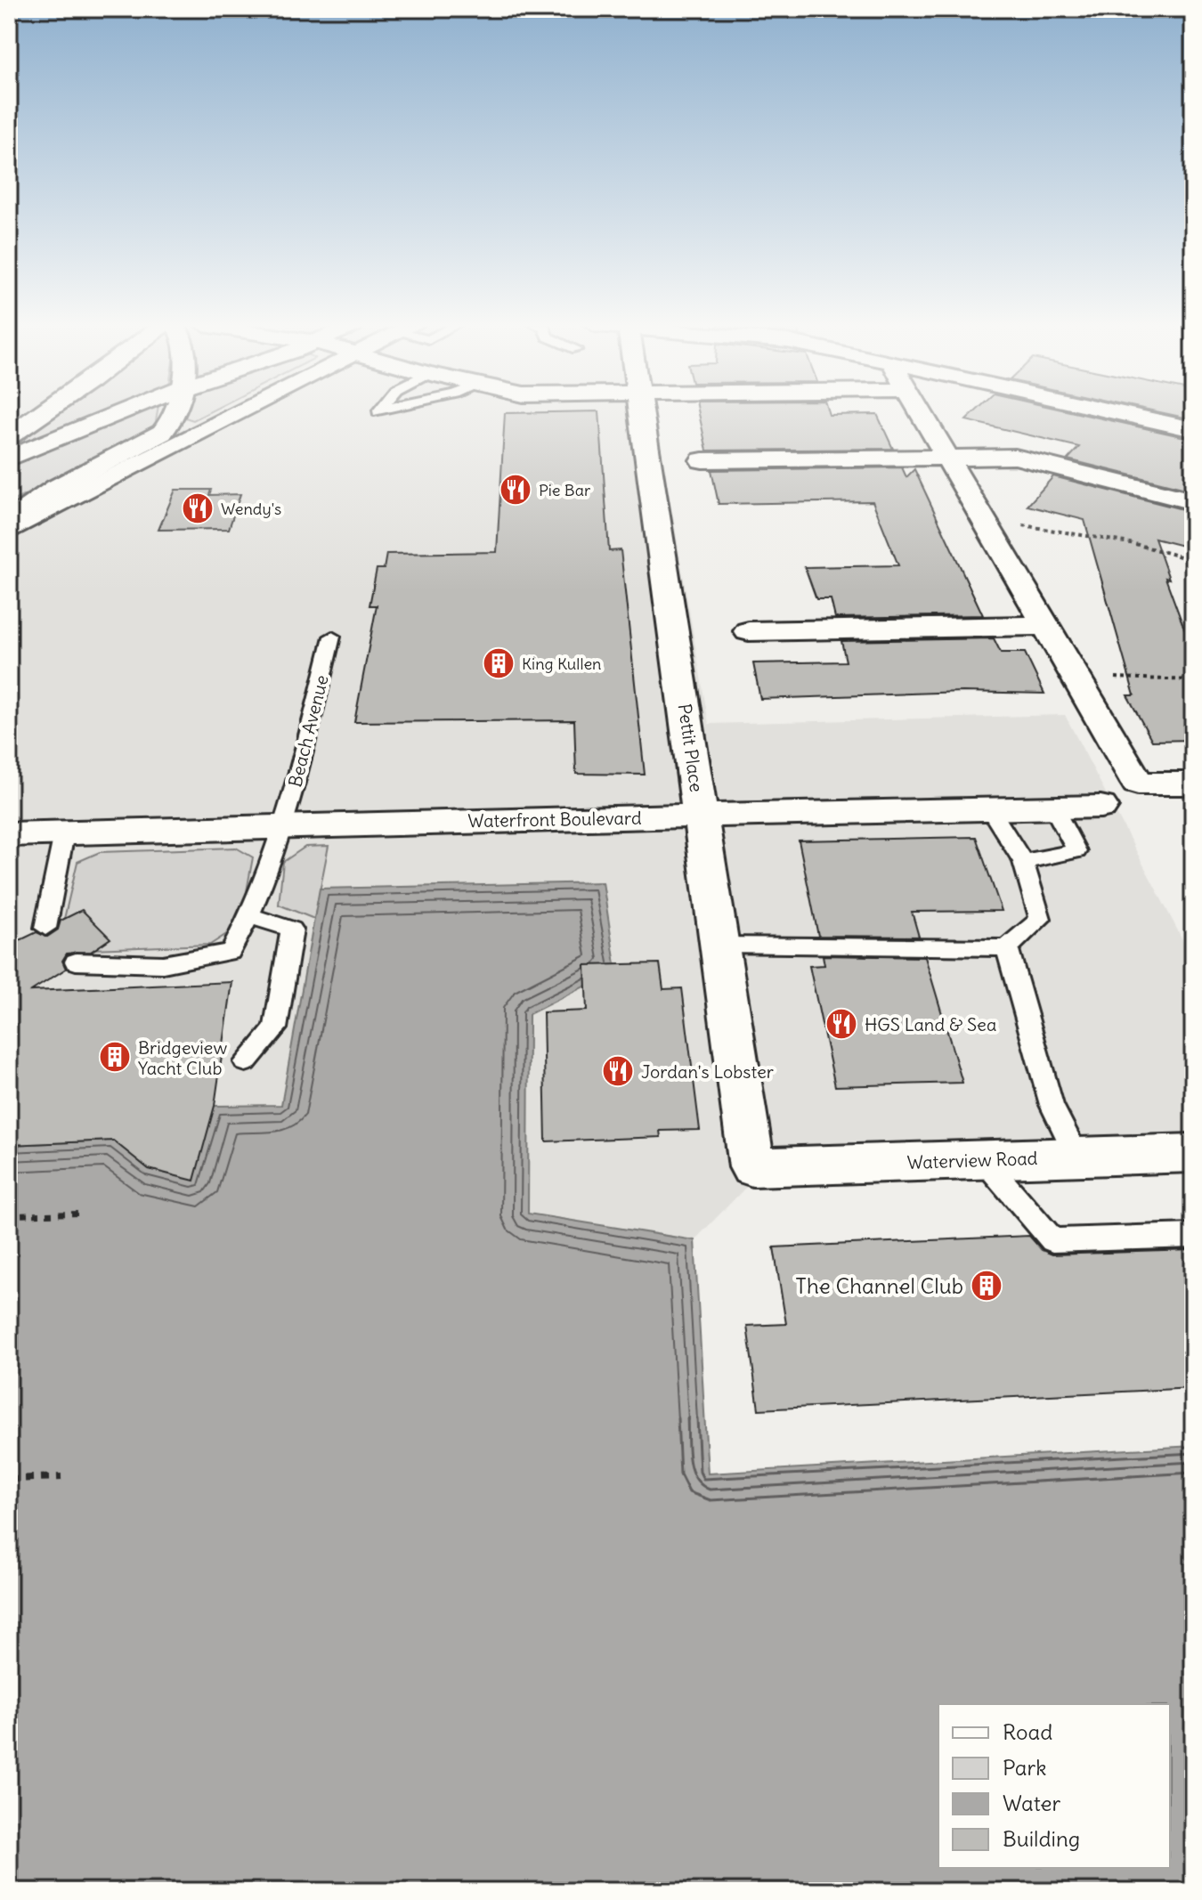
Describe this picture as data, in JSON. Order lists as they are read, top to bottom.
{
  "streets": {
    "street": ["Pettit Place", "Waterfront Boulevard", "Waterview Road"],
    "lane": ["Beach Avenue"]
  },
  "crossings": [
    ["Beach Avenue", "Waterfront Boulevard"],
    ["Pettit Place", "Waterfront Boulevard"],
    ["Pettit Place", "Waterview Road"]
  ],
  "places": {
    "restaurant": [
      "Pie Bar",
      "Wendy's",
      "HGS Land & Sea",
      "Jordan's Lobster"
    ],
    "building": ["King Kullen", "Bridgeview Yacht Club", "The Channel Club"]
  },
  "legend": [
    "Road",
    "Park",
    "Water",
    "Building"
  ]
}
